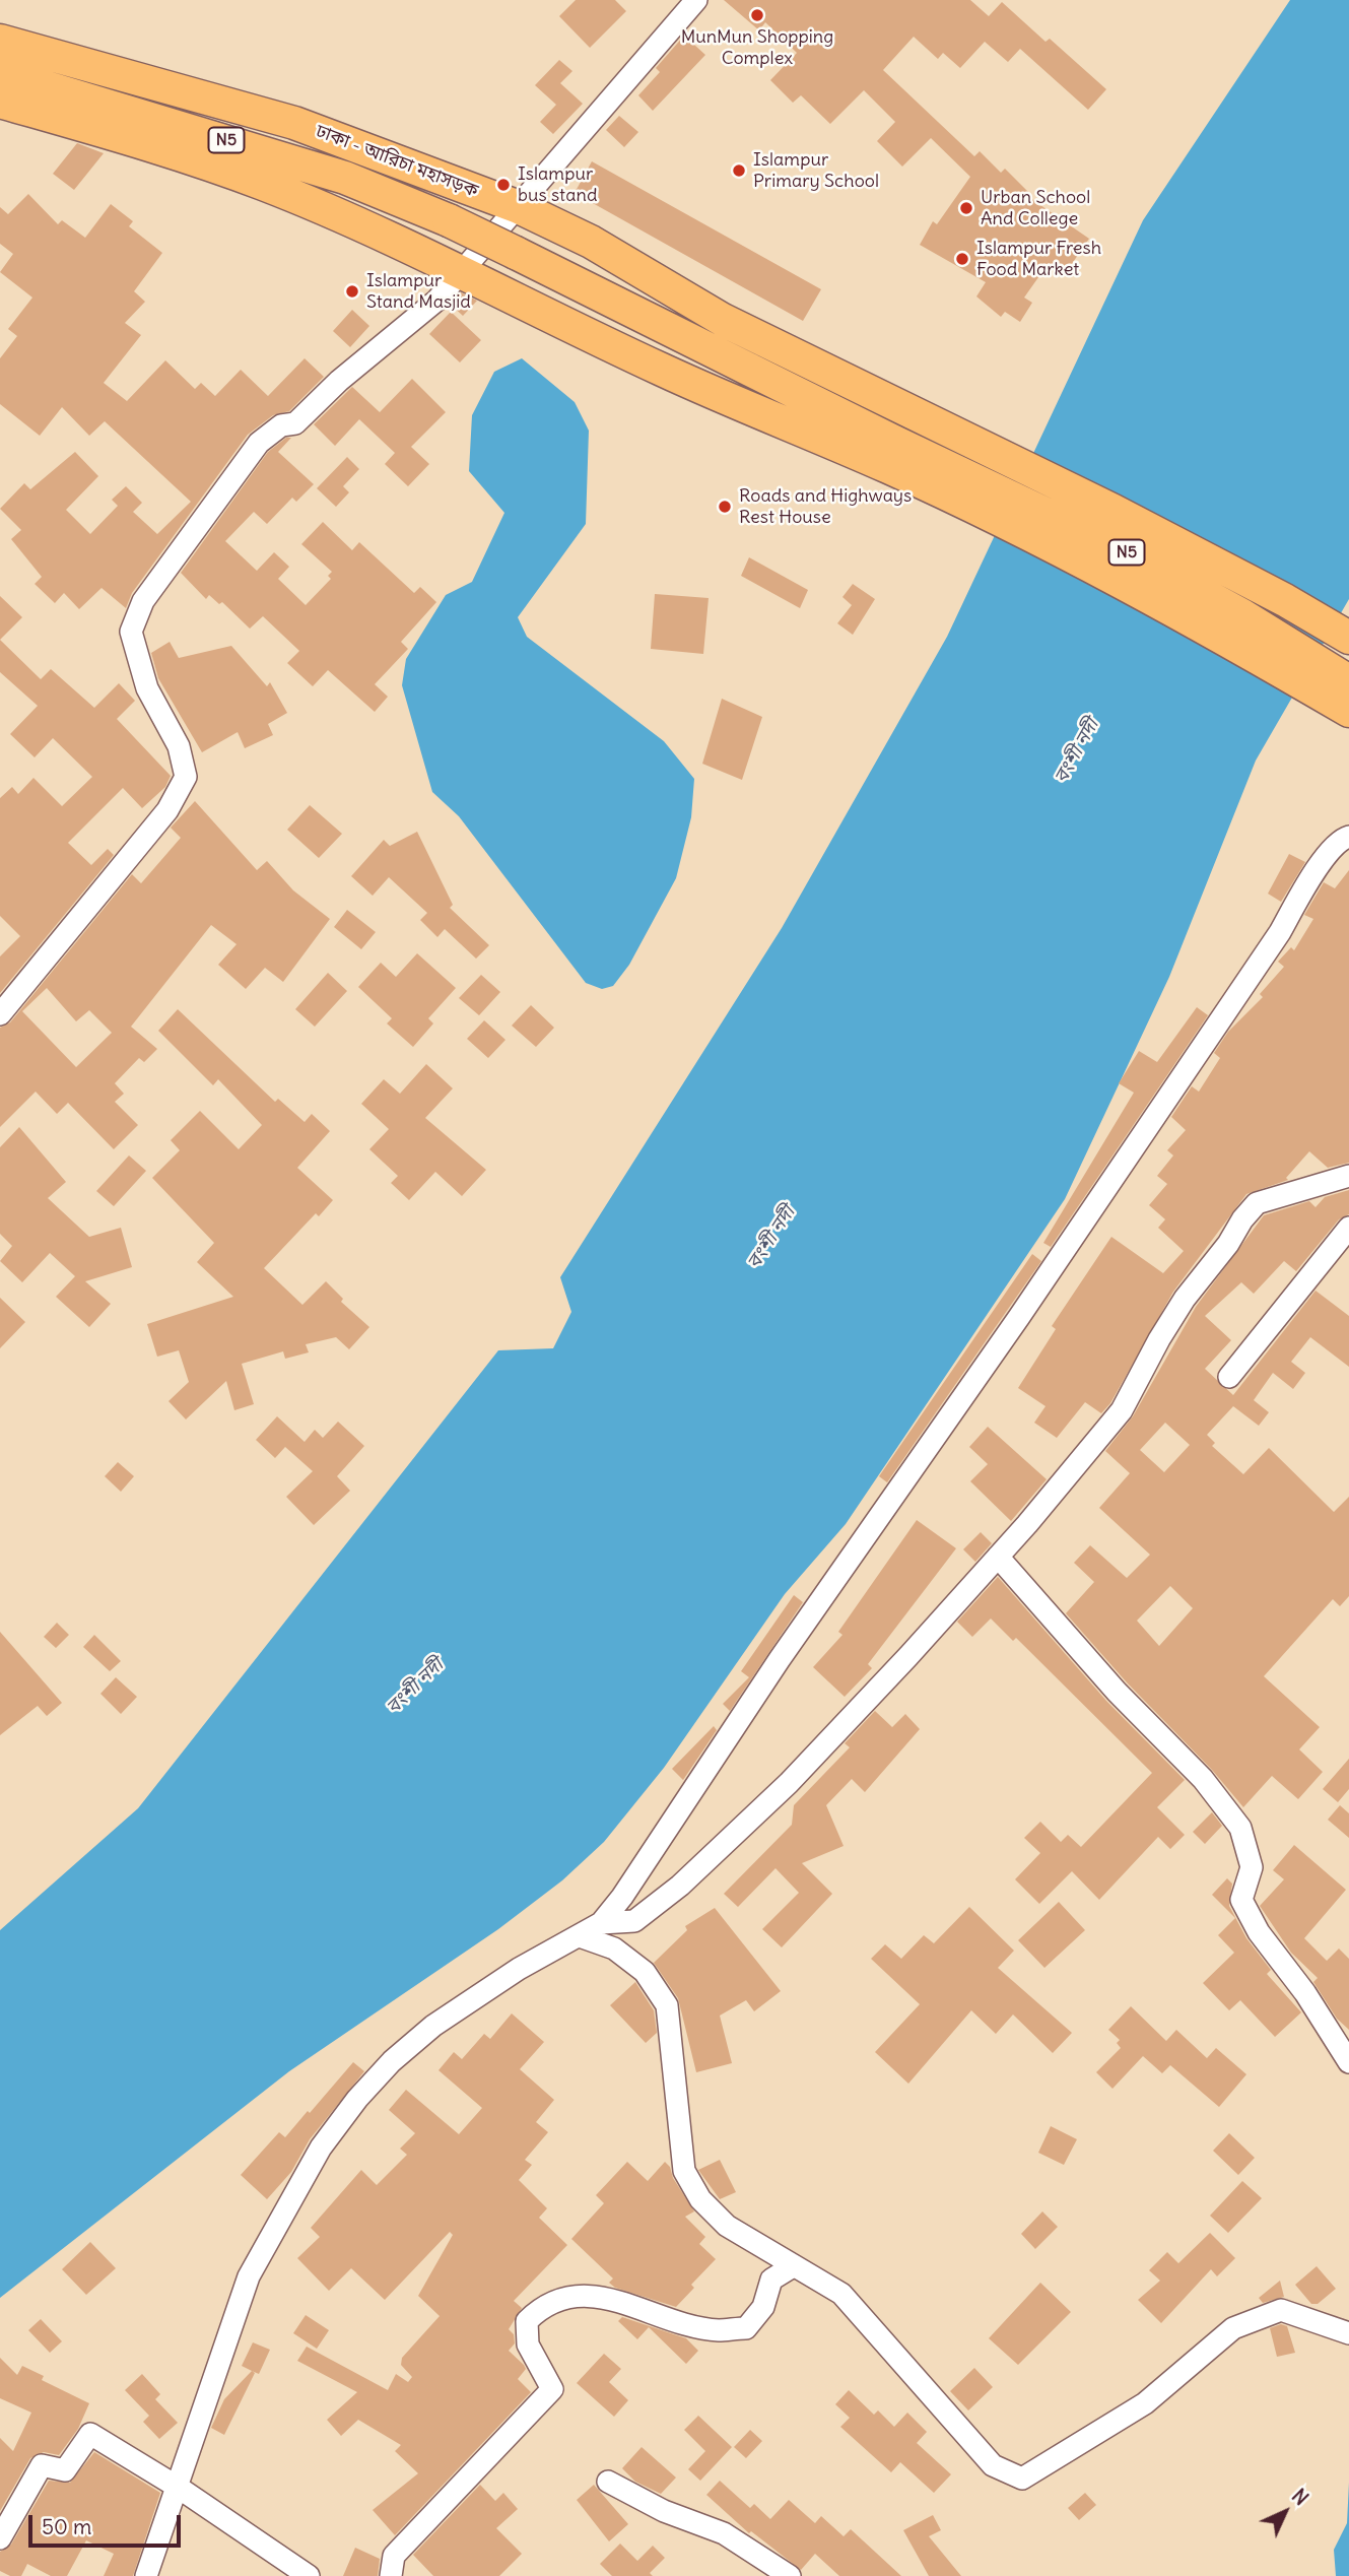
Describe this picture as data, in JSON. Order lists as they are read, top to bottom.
{
  "streets": {
    "highway": ["N5", "ঢাকা - আরিচা মহাসড়ক"]
  },
  "water": ["বংশী নদী"],
  "places": [
    "MunMun Shopping Complex",
    "Islampur Primary School",
    "Islampur bus stand",
    "Urban School And College",
    "Islampur Fresh Food Market",
    "Islampur Stand Masjid",
    "Roads and Highways Rest House"
  ],
  "scale_bar": "50 m",
  "north": "top right"
}
